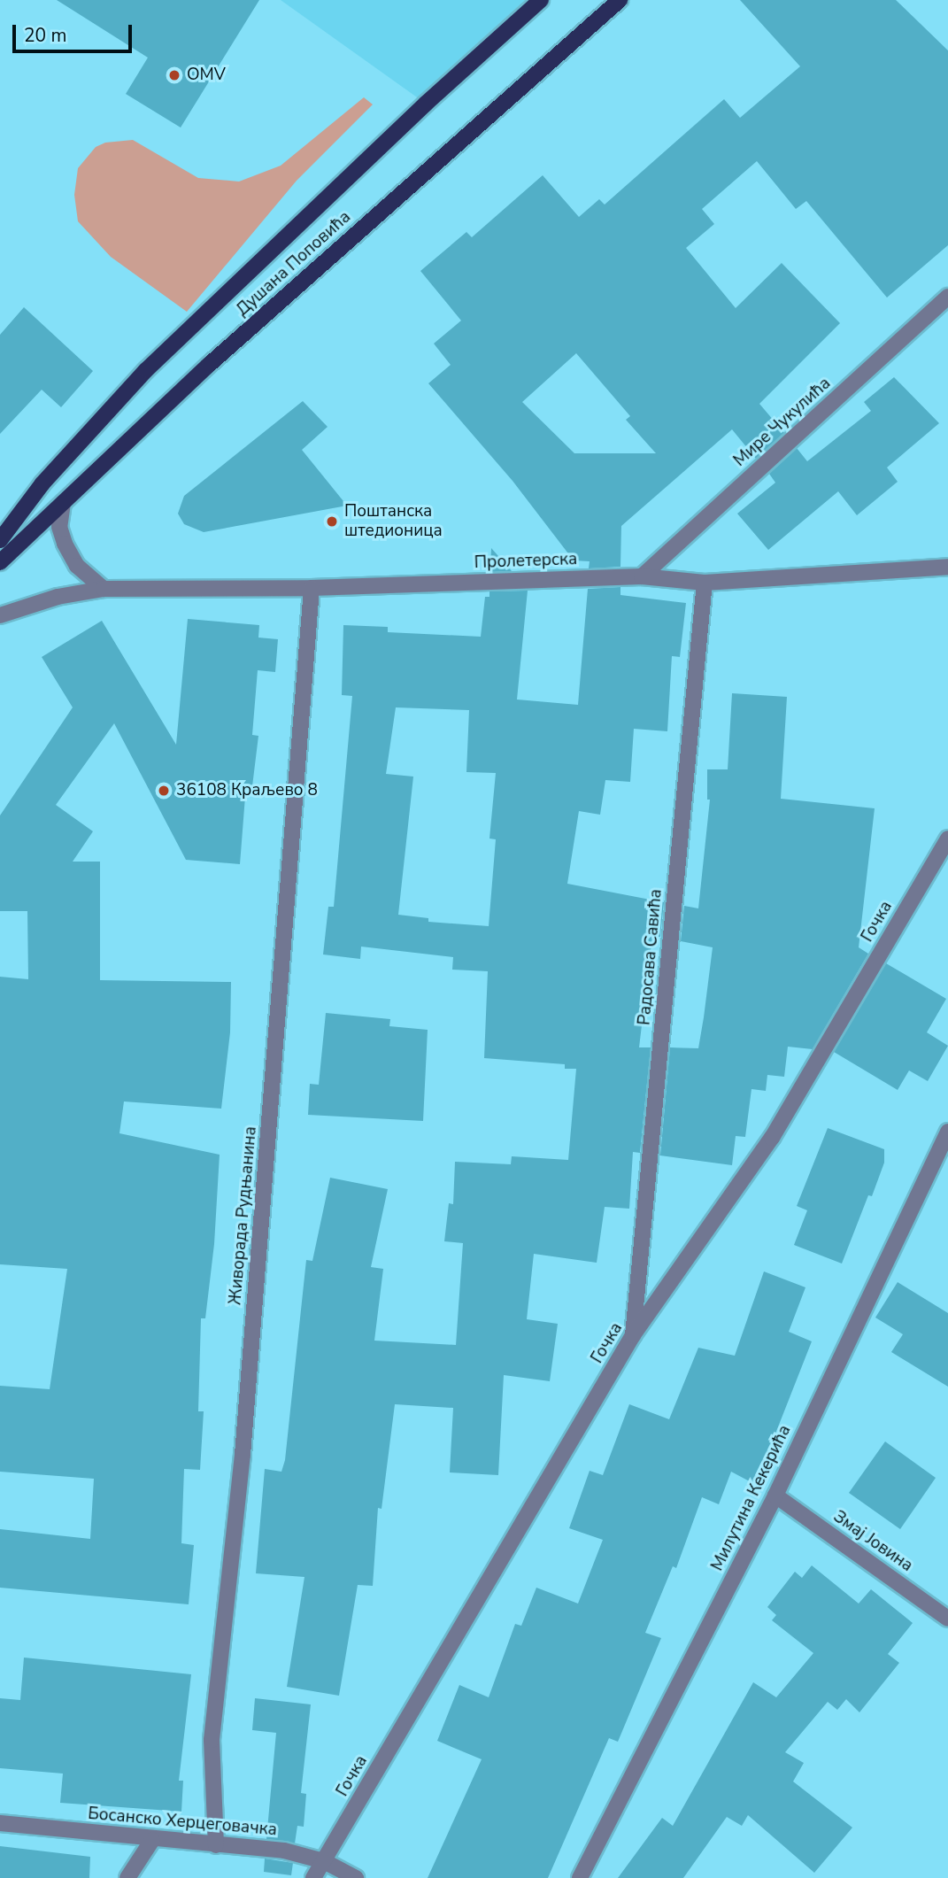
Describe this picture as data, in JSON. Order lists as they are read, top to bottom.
{
  "streets": {
    "main road": ["Душана Поповића"],
    "street": [
      "Мире Чукулића",
      "Пролетерска",
      "Гочка",
      "Радосава Савића",
      "Живорада Рудњанина",
      "Милутина Кекерића",
      "Змај Јовина",
      "Босанско Херцеговачка"
    ]
  },
  "crossings": [
    ["Мире Чукулића", "Пролетерска"],
    ["Пролетерска", "Радосава Савића"],
    ["Пролетерска", "Живорада Рудњанина"],
    ["Гочка", "Радосава Савића"],
    ["Гочка", "Босанско Херцеговачка"],
    ["Живорада Рудњанина", "Босанско Херцеговачка"],
    ["Милутина Кекерића", "Змај Јовина"]
  ],
  "places": ["OMV", "Поштанска штедионица", "36108 Краљево 8"],
  "scale_bar": "20 m"
}
